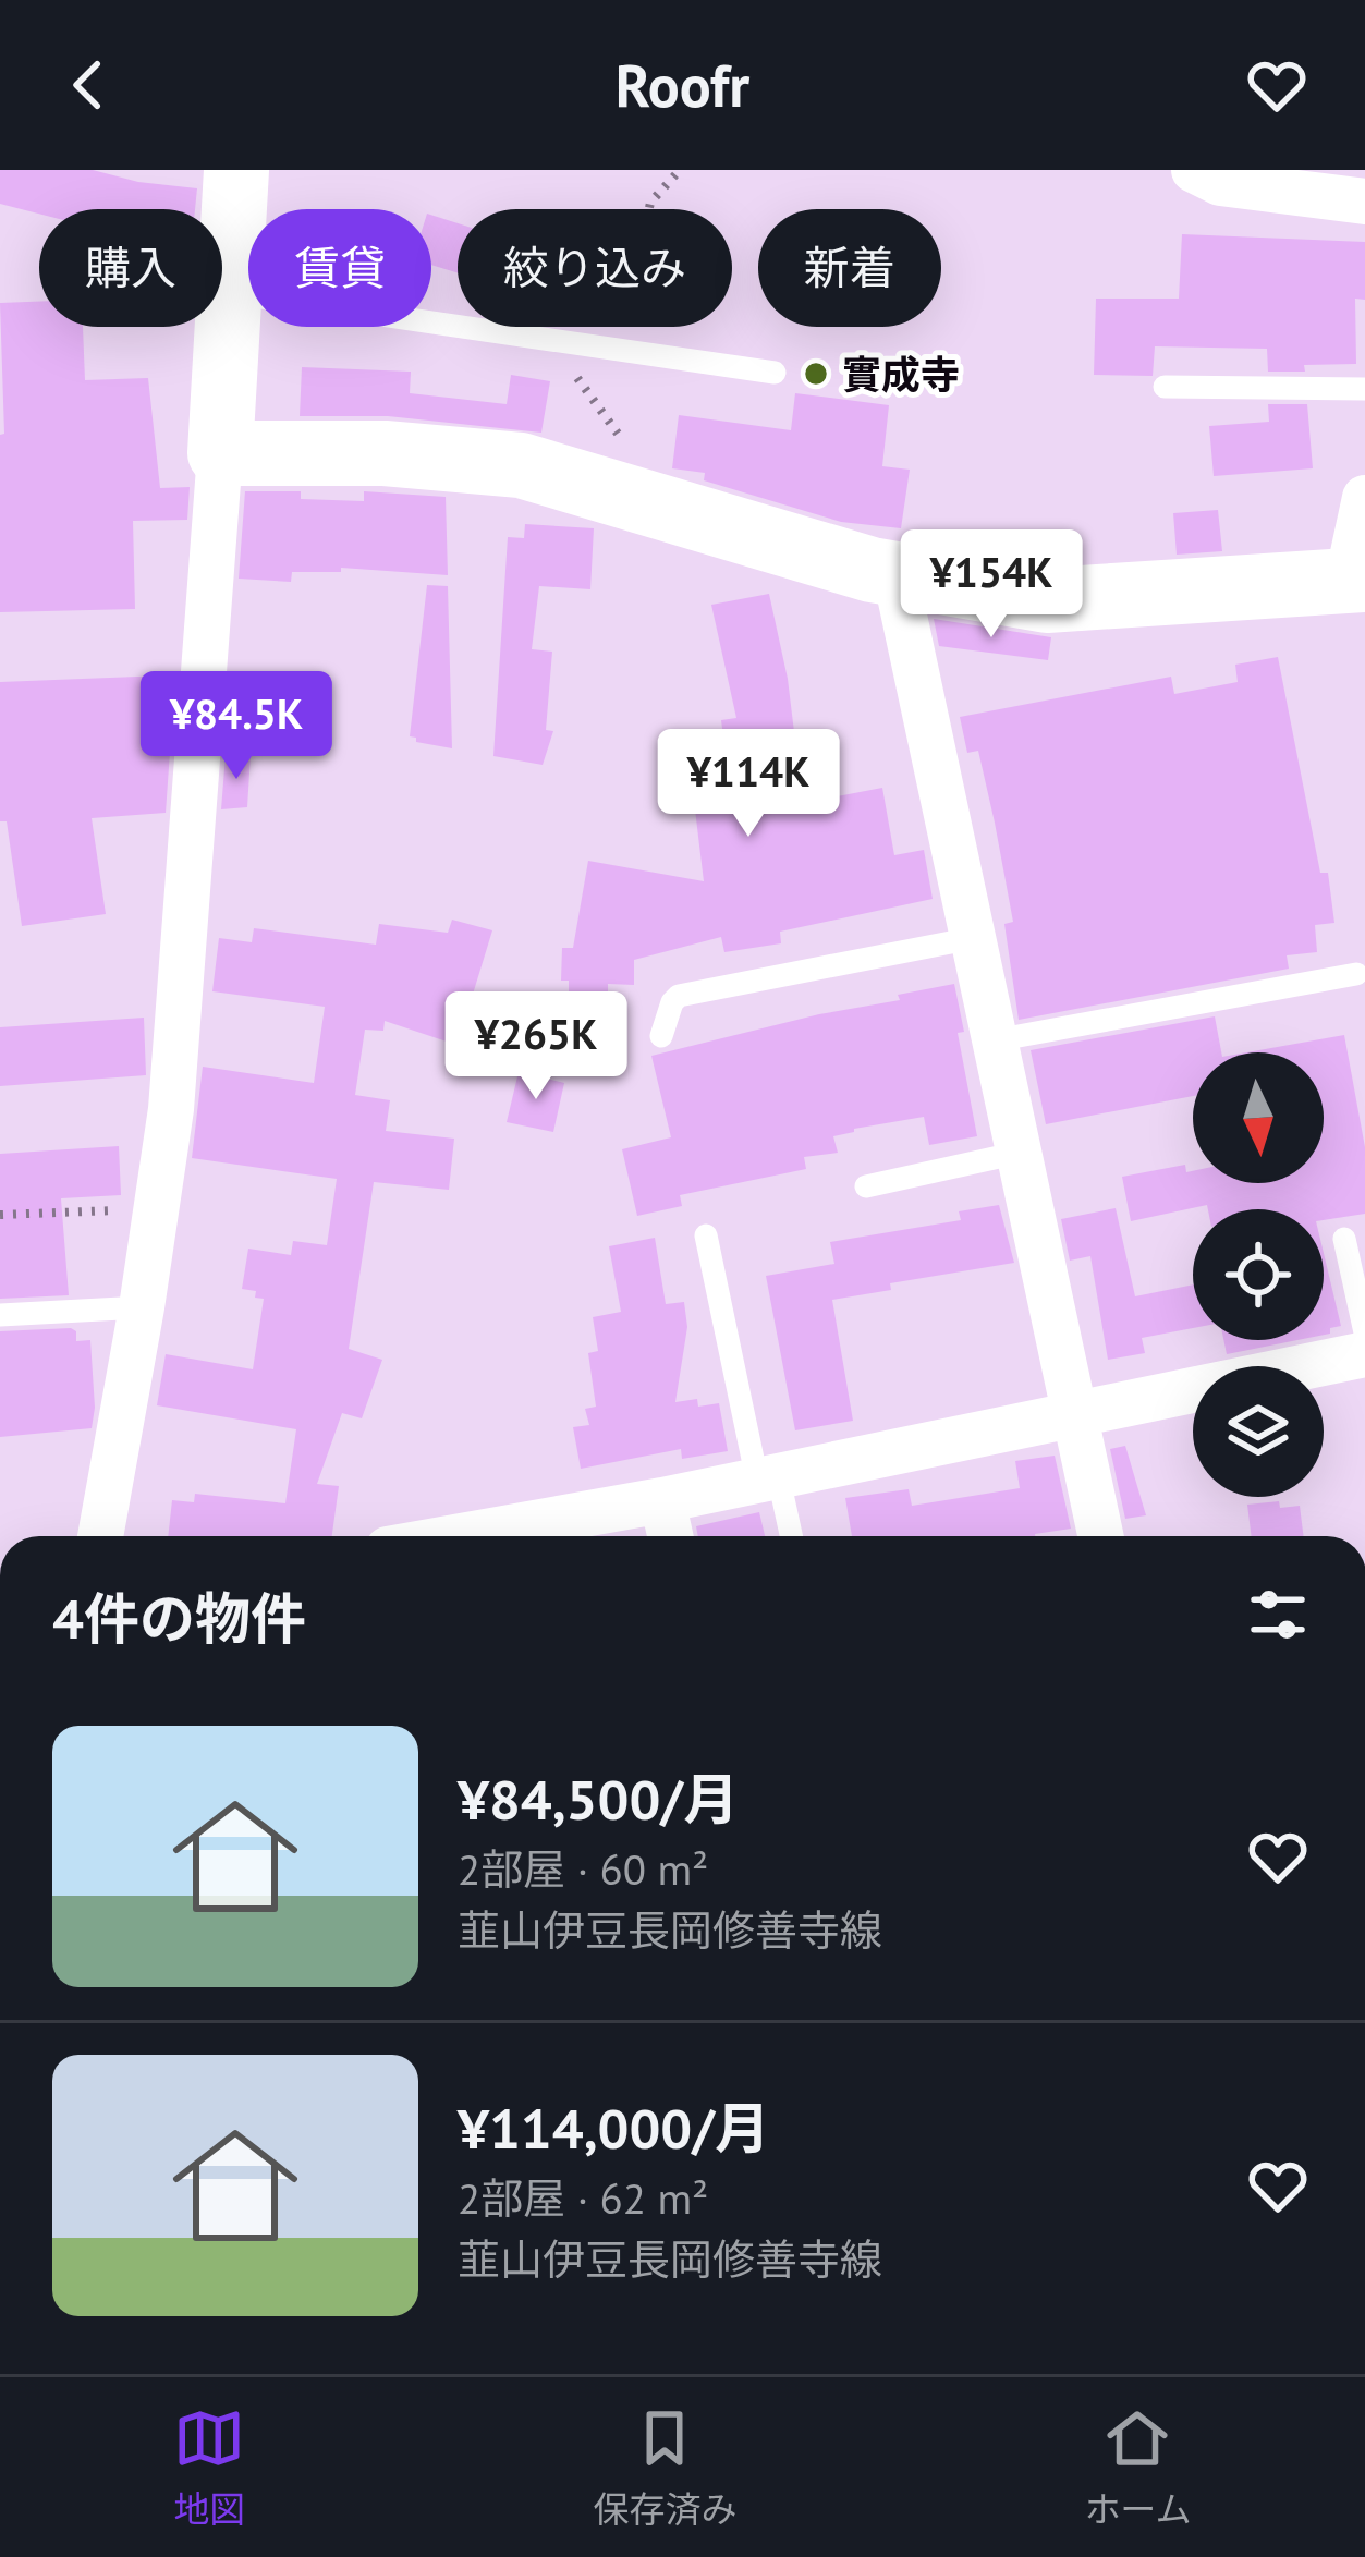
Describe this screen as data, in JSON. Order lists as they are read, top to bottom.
{
  "places": ["實成寺"],
  "north": "bottom",
  "page": {
    "header": "Roofr",
    "chip": [
      "購入",
      "賃貸",
      "絞り込み",
      "新着"
    ],
    "price": [
      "¥154K",
      "¥84.5K",
      "¥114K",
      "¥265K"
    ],
    "heading": "4件の物件",
    "list": [
      {
        "name": "¥84,500/月",
        "note": "2部屋 · 60 m² · 韮山伊豆長岡修善寺線"
      },
      {
        "name": "¥114,000/月",
        "note": "2部屋 · 62 m² · 韮山伊豆長岡修善寺線"
      }
    ],
    "tabs": ["地図", "保存済み", "ホーム"]
  }
}
